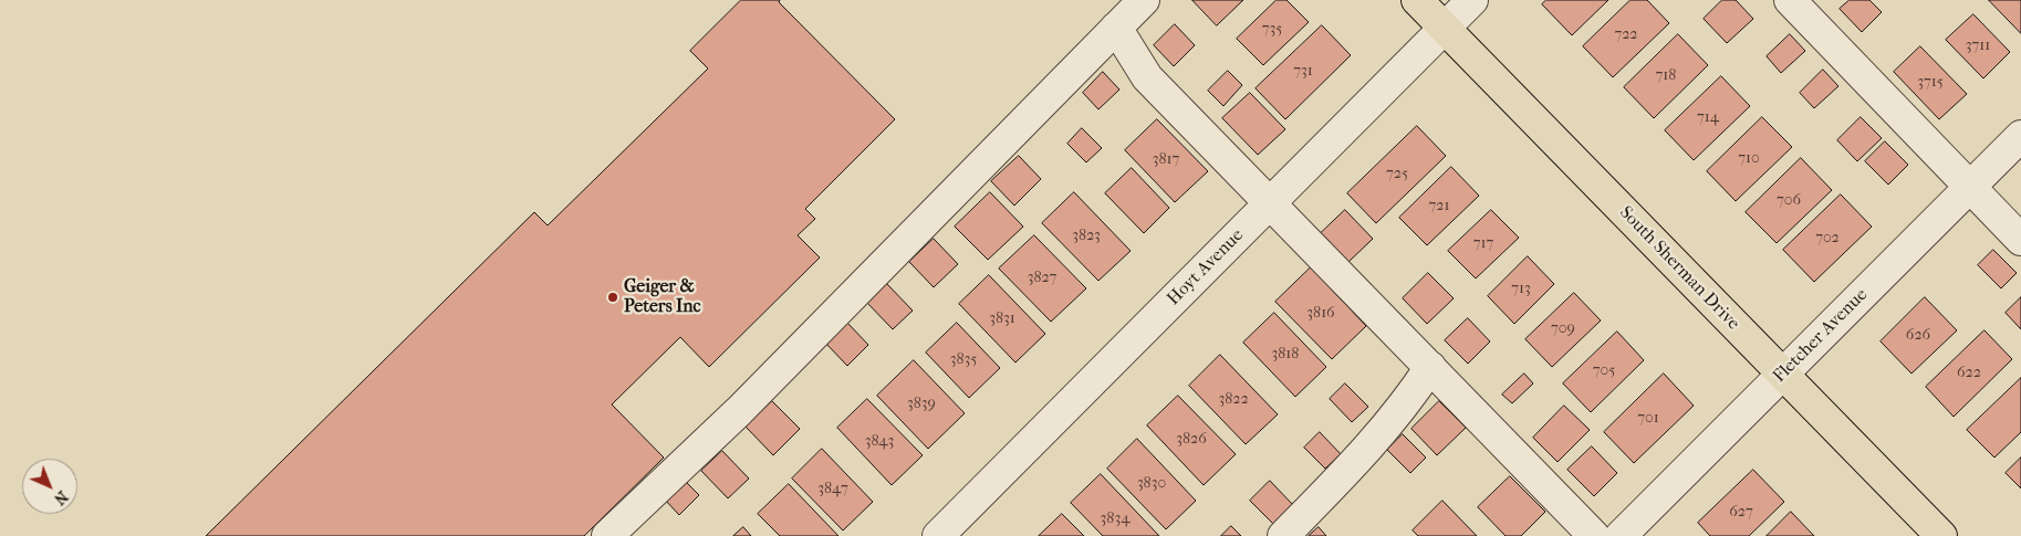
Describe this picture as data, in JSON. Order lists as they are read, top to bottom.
{
  "streets": {
    "main road": ["South Sherman Drive"],
    "street": ["Hoyt Avenue", "Fletcher Avenue"]
  },
  "crossings": [
    ["Hoyt Avenue", "South Sherman Drive"],
    ["South Sherman Drive", "Fletcher Avenue"]
  ],
  "places": ["Geiger & Peters Inc"],
  "house_numbers": [
    "735",
    "722",
    "3711",
    "731",
    "718",
    "3715",
    "714",
    "710",
    "3817",
    "725",
    "706",
    "721",
    "3823",
    "702",
    "717",
    "3827",
    "713",
    "3816",
    "3831",
    "709",
    "626",
    "3818",
    "3835",
    "705",
    "622",
    "3822",
    "3839",
    "701",
    "3826",
    "3843",
    "3830",
    "3847",
    "627",
    "3834"
  ],
  "north": "bottom right"
}
